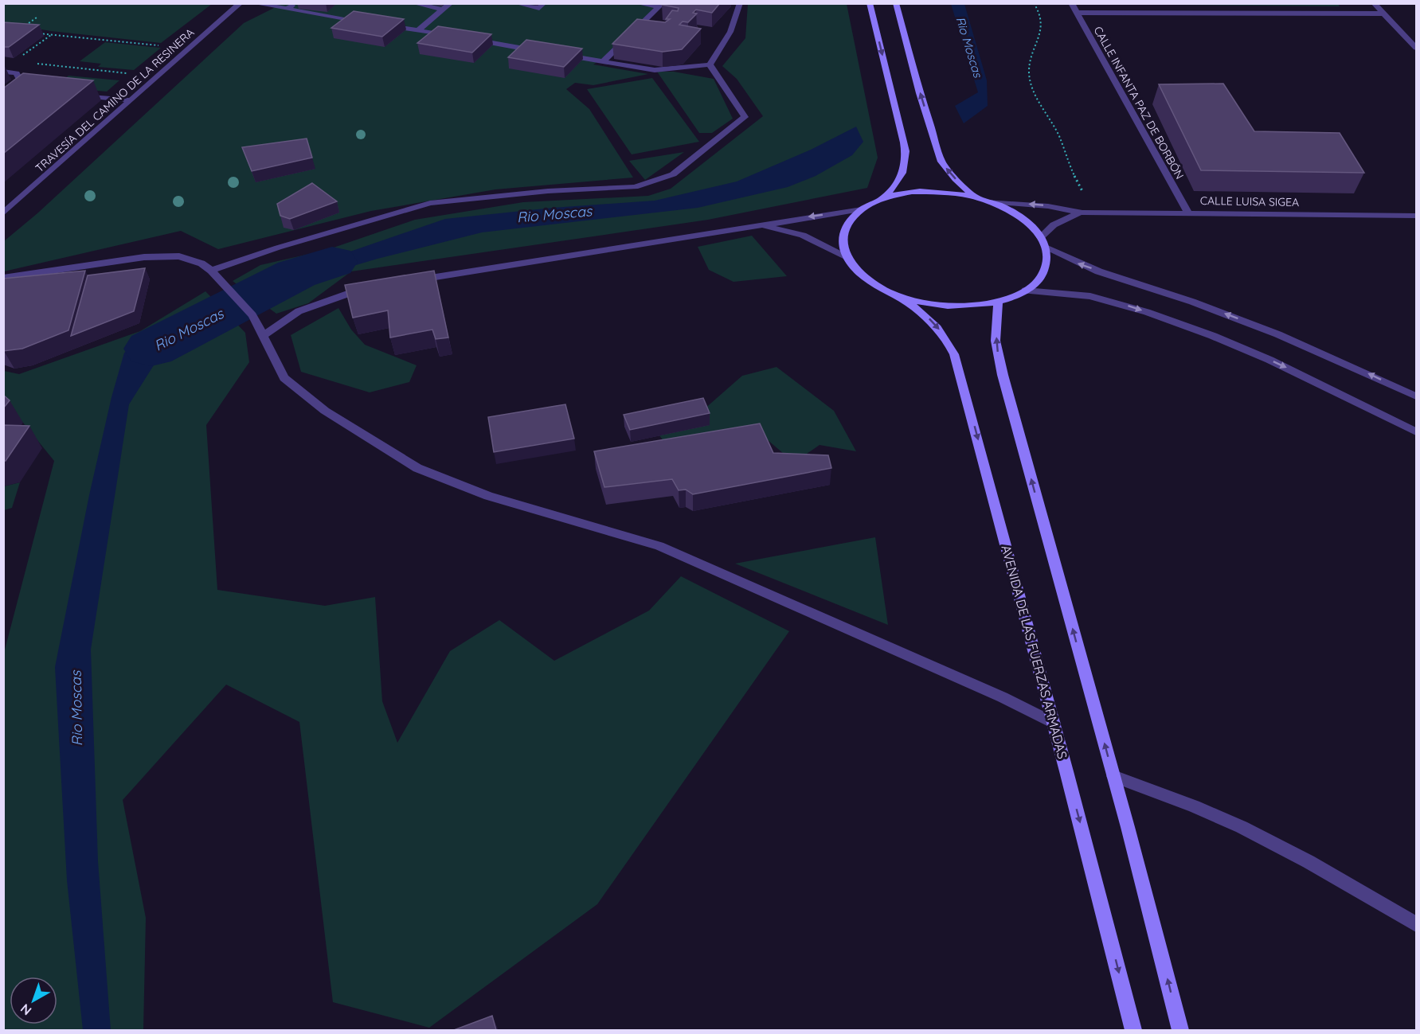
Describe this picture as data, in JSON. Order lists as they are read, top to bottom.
{
  "streets": {
    "main road": ["AVENIDA DE LAS FUERZAS ARMADAS"],
    "street": ["TRAVESÍA DEL CAMINO DE LA RESINERA", "CALLE INFANTA PAZ DE BORBÓN", "CALLE LUISA SIGEA"]
  },
  "crossings": [
    ["CALLE INFANTA PAZ DE BORBÓN", "CALLE LUISA SIGEA"],
    ["CALLE LUISA SIGEA", "AVENIDA DE LAS FUERZAS ARMADAS"]
  ],
  "water": ["Rio Moscas"],
  "north": "bottom left"
}
